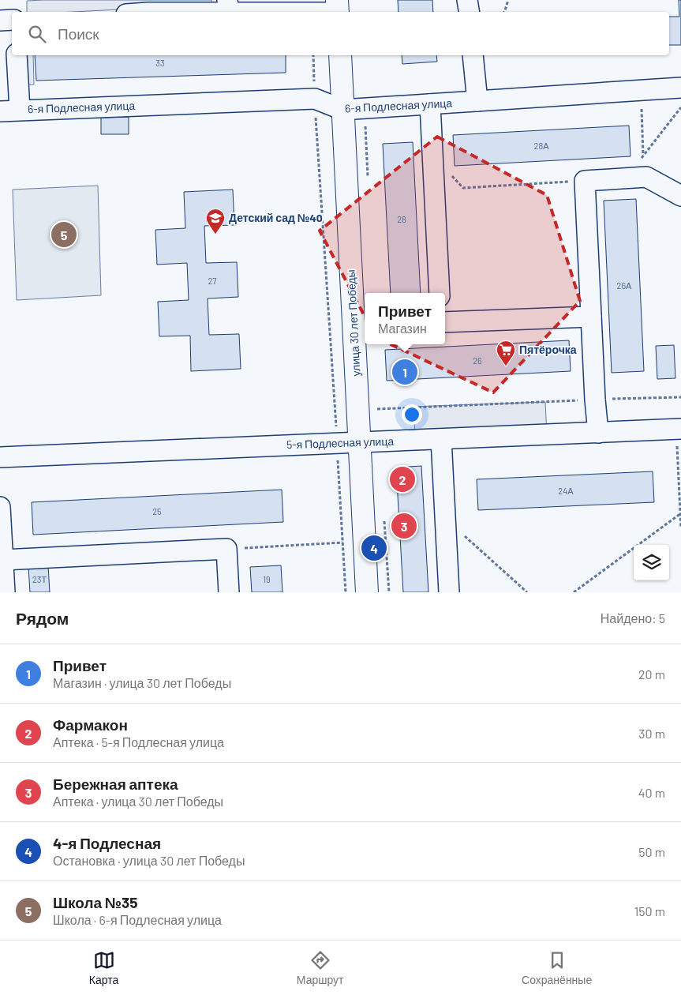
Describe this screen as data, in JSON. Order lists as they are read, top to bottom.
{
  "streets": {
    "main road": ["улица 30 лет Победы"],
    "street": ["6-я Подлесная улица", "5-я Подлесная улица"]
  },
  "crossings": [
    ["6-я Подлесная улица", "улица 30 лет Победы"],
    ["улица 30 лет Победы", "5-я Подлесная улица"]
  ],
  "places": {
    "school or university": ["Детский сад №40"],
    "supermarket": ["Пятёрочка"]
  },
  "house_numbers": [
    "33",
    "28А",
    "28",
    "27",
    "26А",
    "26",
    "24А",
    "25",
    "23Т",
    "19"
  ],
  "page": {
    "search": "Поиск",
    "pins": [
      "5",
      "1",
      "2",
      "3",
      "4"
    ],
    "popup": ["Привет", "Магазин"],
    "heading": ["Рядом", "Найдено: 5"],
    "list": [
      {
        "mark": "1",
        "name": "Привет",
        "note": "Магазин · улица 30 лет Победы",
        "value": "20 m"
      },
      {
        "mark": "2",
        "name": "Фармакон",
        "note": "Аптека · 5-я Подлесная улица",
        "value": "30 m"
      },
      {
        "mark": "3",
        "name": "Бережная аптека",
        "note": "Аптека · улица 30 лет Победы",
        "value": "40 m"
      },
      {
        "mark": "4",
        "name": "4-я Подлесная",
        "note": "Остановка · улица 30 лет Победы",
        "value": "50 m"
      },
      {
        "mark": "5",
        "name": "Школа №35",
        "note": "Школа · 6-я Подлесная улица",
        "value": "150 m"
      }
    ],
    "nav": ["Карта", "Маршрут", "Сохранённые"]
  }
}
